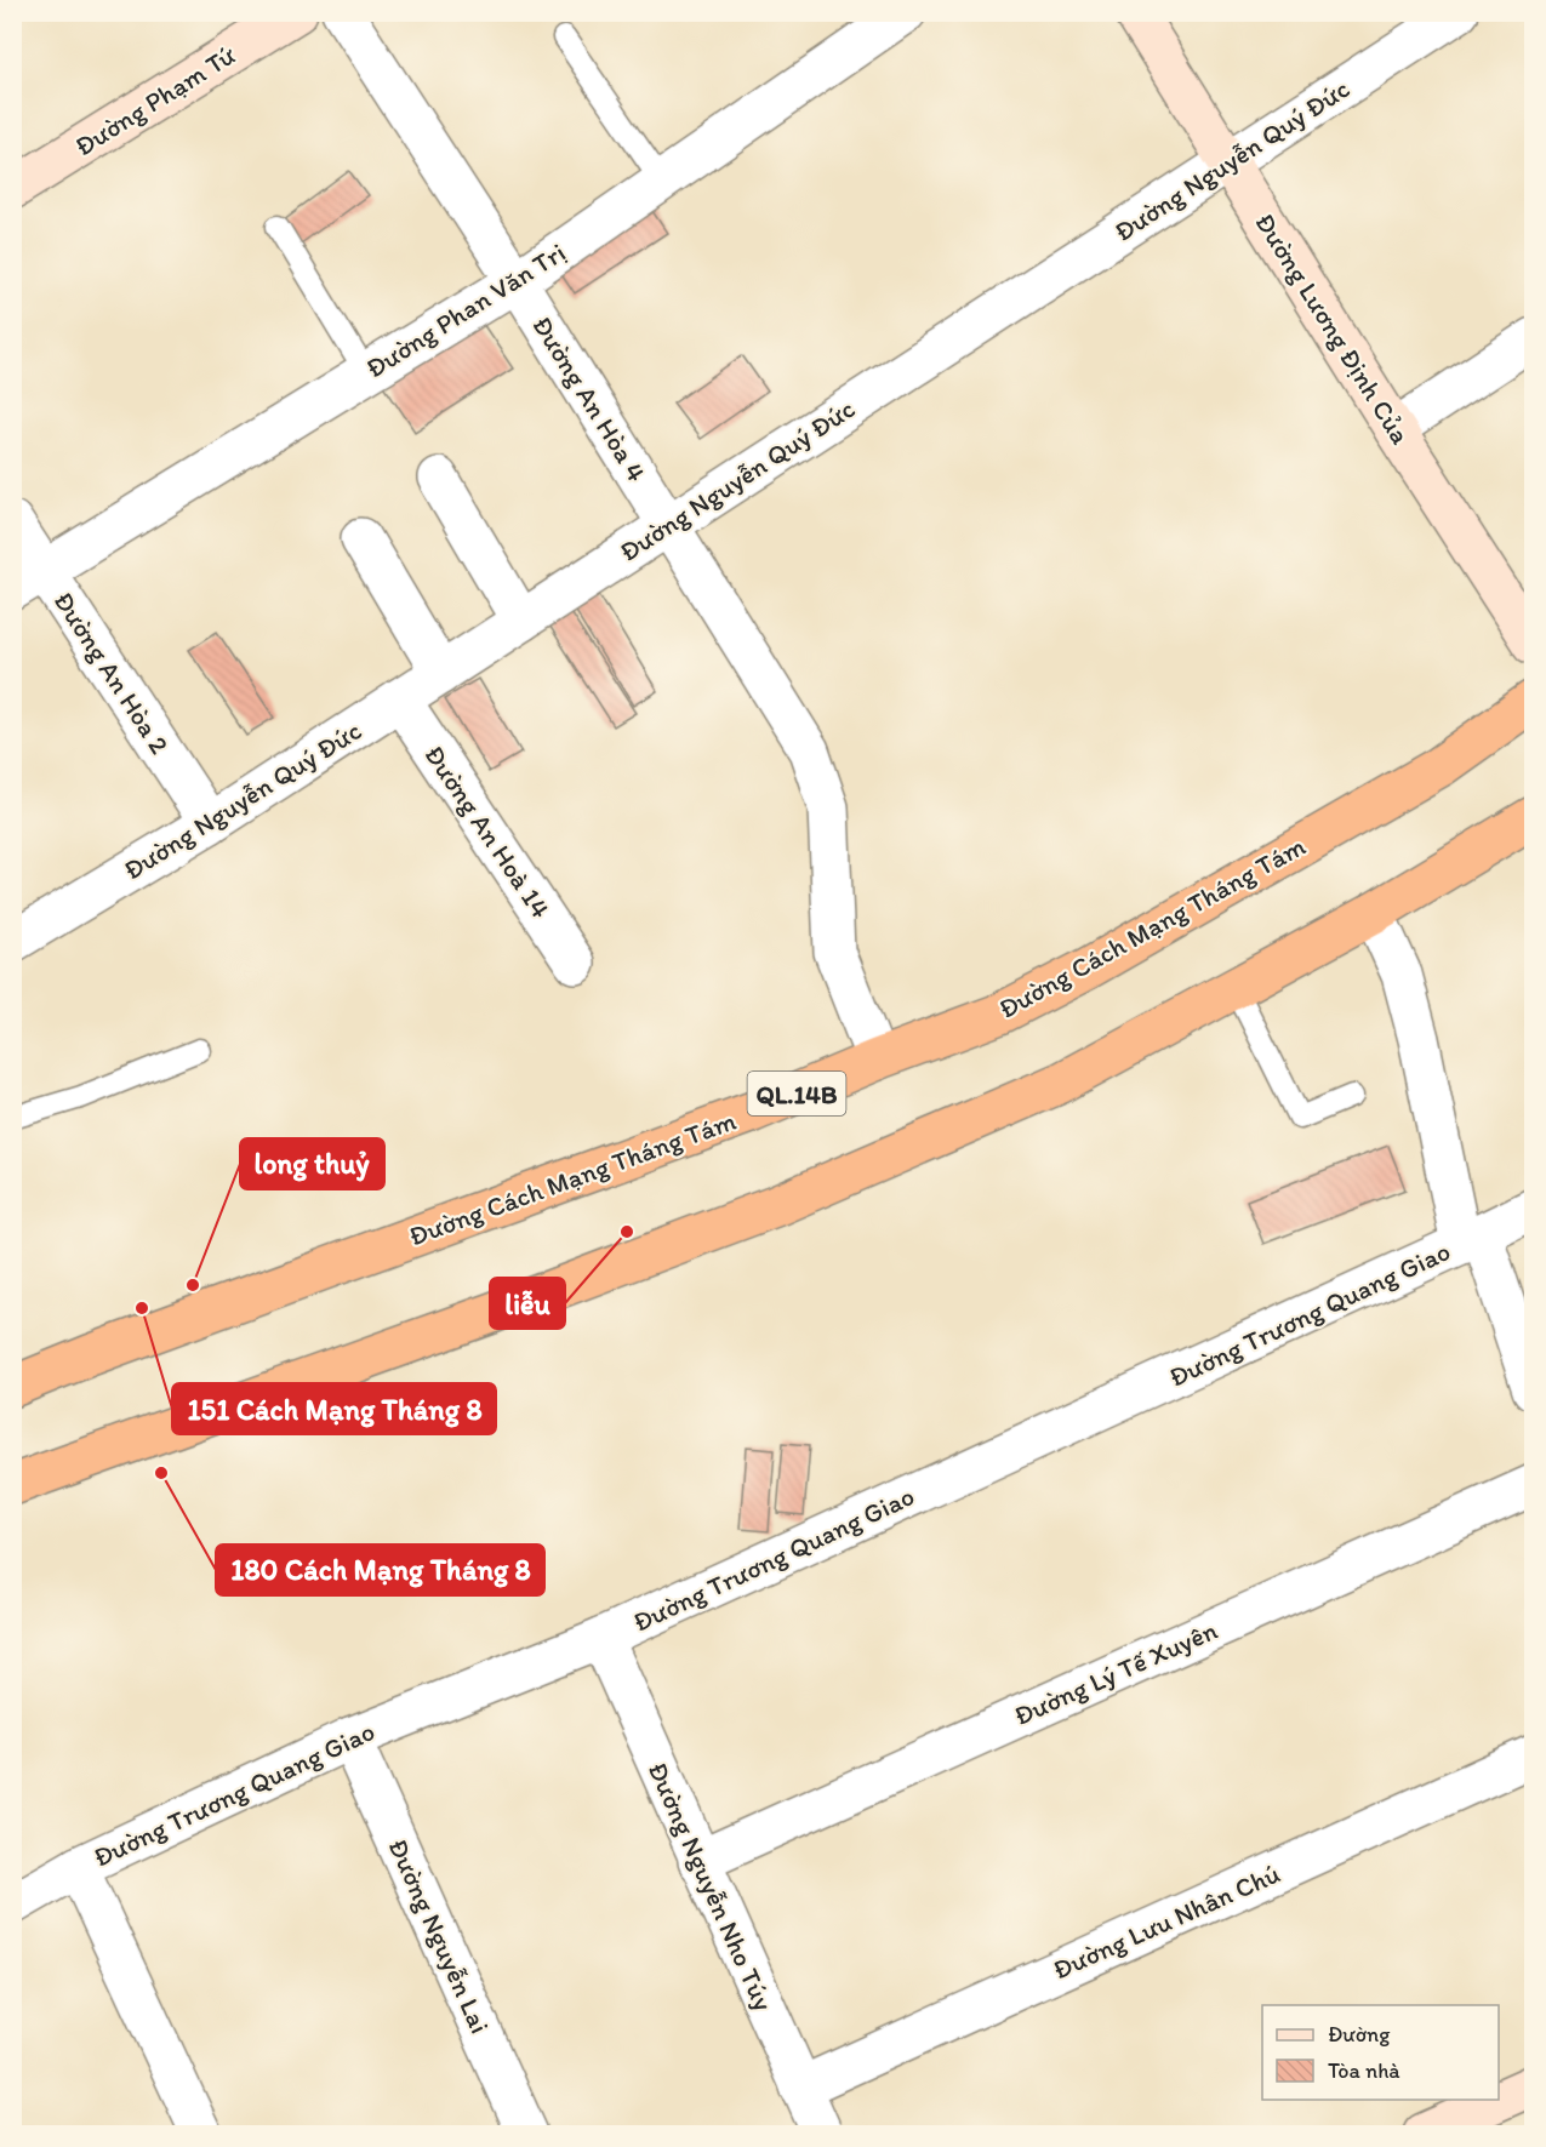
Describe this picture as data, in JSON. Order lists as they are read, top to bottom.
{
  "streets": {
    "highway": ["Đường Cách Mạng Tháng Tám", "QL.14B"],
    "street": [
      "Đường Phạm Tứ",
      "Đường Nguyễn Quý Đức",
      "Đường Phan Văn Trị",
      "Đường Lương Định Của",
      "Đường An Hòa 4",
      "Đường An Hòa 2",
      "Đường An Hoà 14",
      "Đường Trương Quang Giao",
      "Đường Lý Tế Xuyên",
      "Đường Nguyễn Nho Túy",
      "Đường Lưu Nhân Chú",
      "Đường Nguyễn Lai"
    ]
  },
  "crossings": [
    ["Đường Nguyễn Quý Đức", "Đường Lương Định Của"],
    ["Đường Nguyễn Quý Đức", "Đường An Hòa 4"],
    ["Đường Nguyễn Quý Đức", "Đường An Hòa 2"],
    ["Đường Nguyễn Quý Đức", "Đường An Hoà 14"],
    ["Đường Phan Văn Trị", "Đường An Hòa 4"],
    ["Đường Phan Văn Trị", "Đường An Hòa 2"],
    ["Đường An Hòa 4", "Đường Cách Mạng Tháng Tám"],
    ["Đường Trương Quang Giao", "Đường Nguyễn Nho Túy"],
    ["Đường Trương Quang Giao", "Đường Nguyễn Lai"],
    ["Đường Lý Tế Xuyên", "Đường Nguyễn Nho Túy"],
    ["Đường Nguyễn Nho Túy", "Đường Lưu Nhân Chú"]
  ],
  "places": [
    "liễu",
    "long thuỷ",
    "151 Cách Mạng Tháng 8",
    "180 Cách Mạng Tháng 8"
  ],
  "legend": ["Đường", "Tòa nhà"]
}
